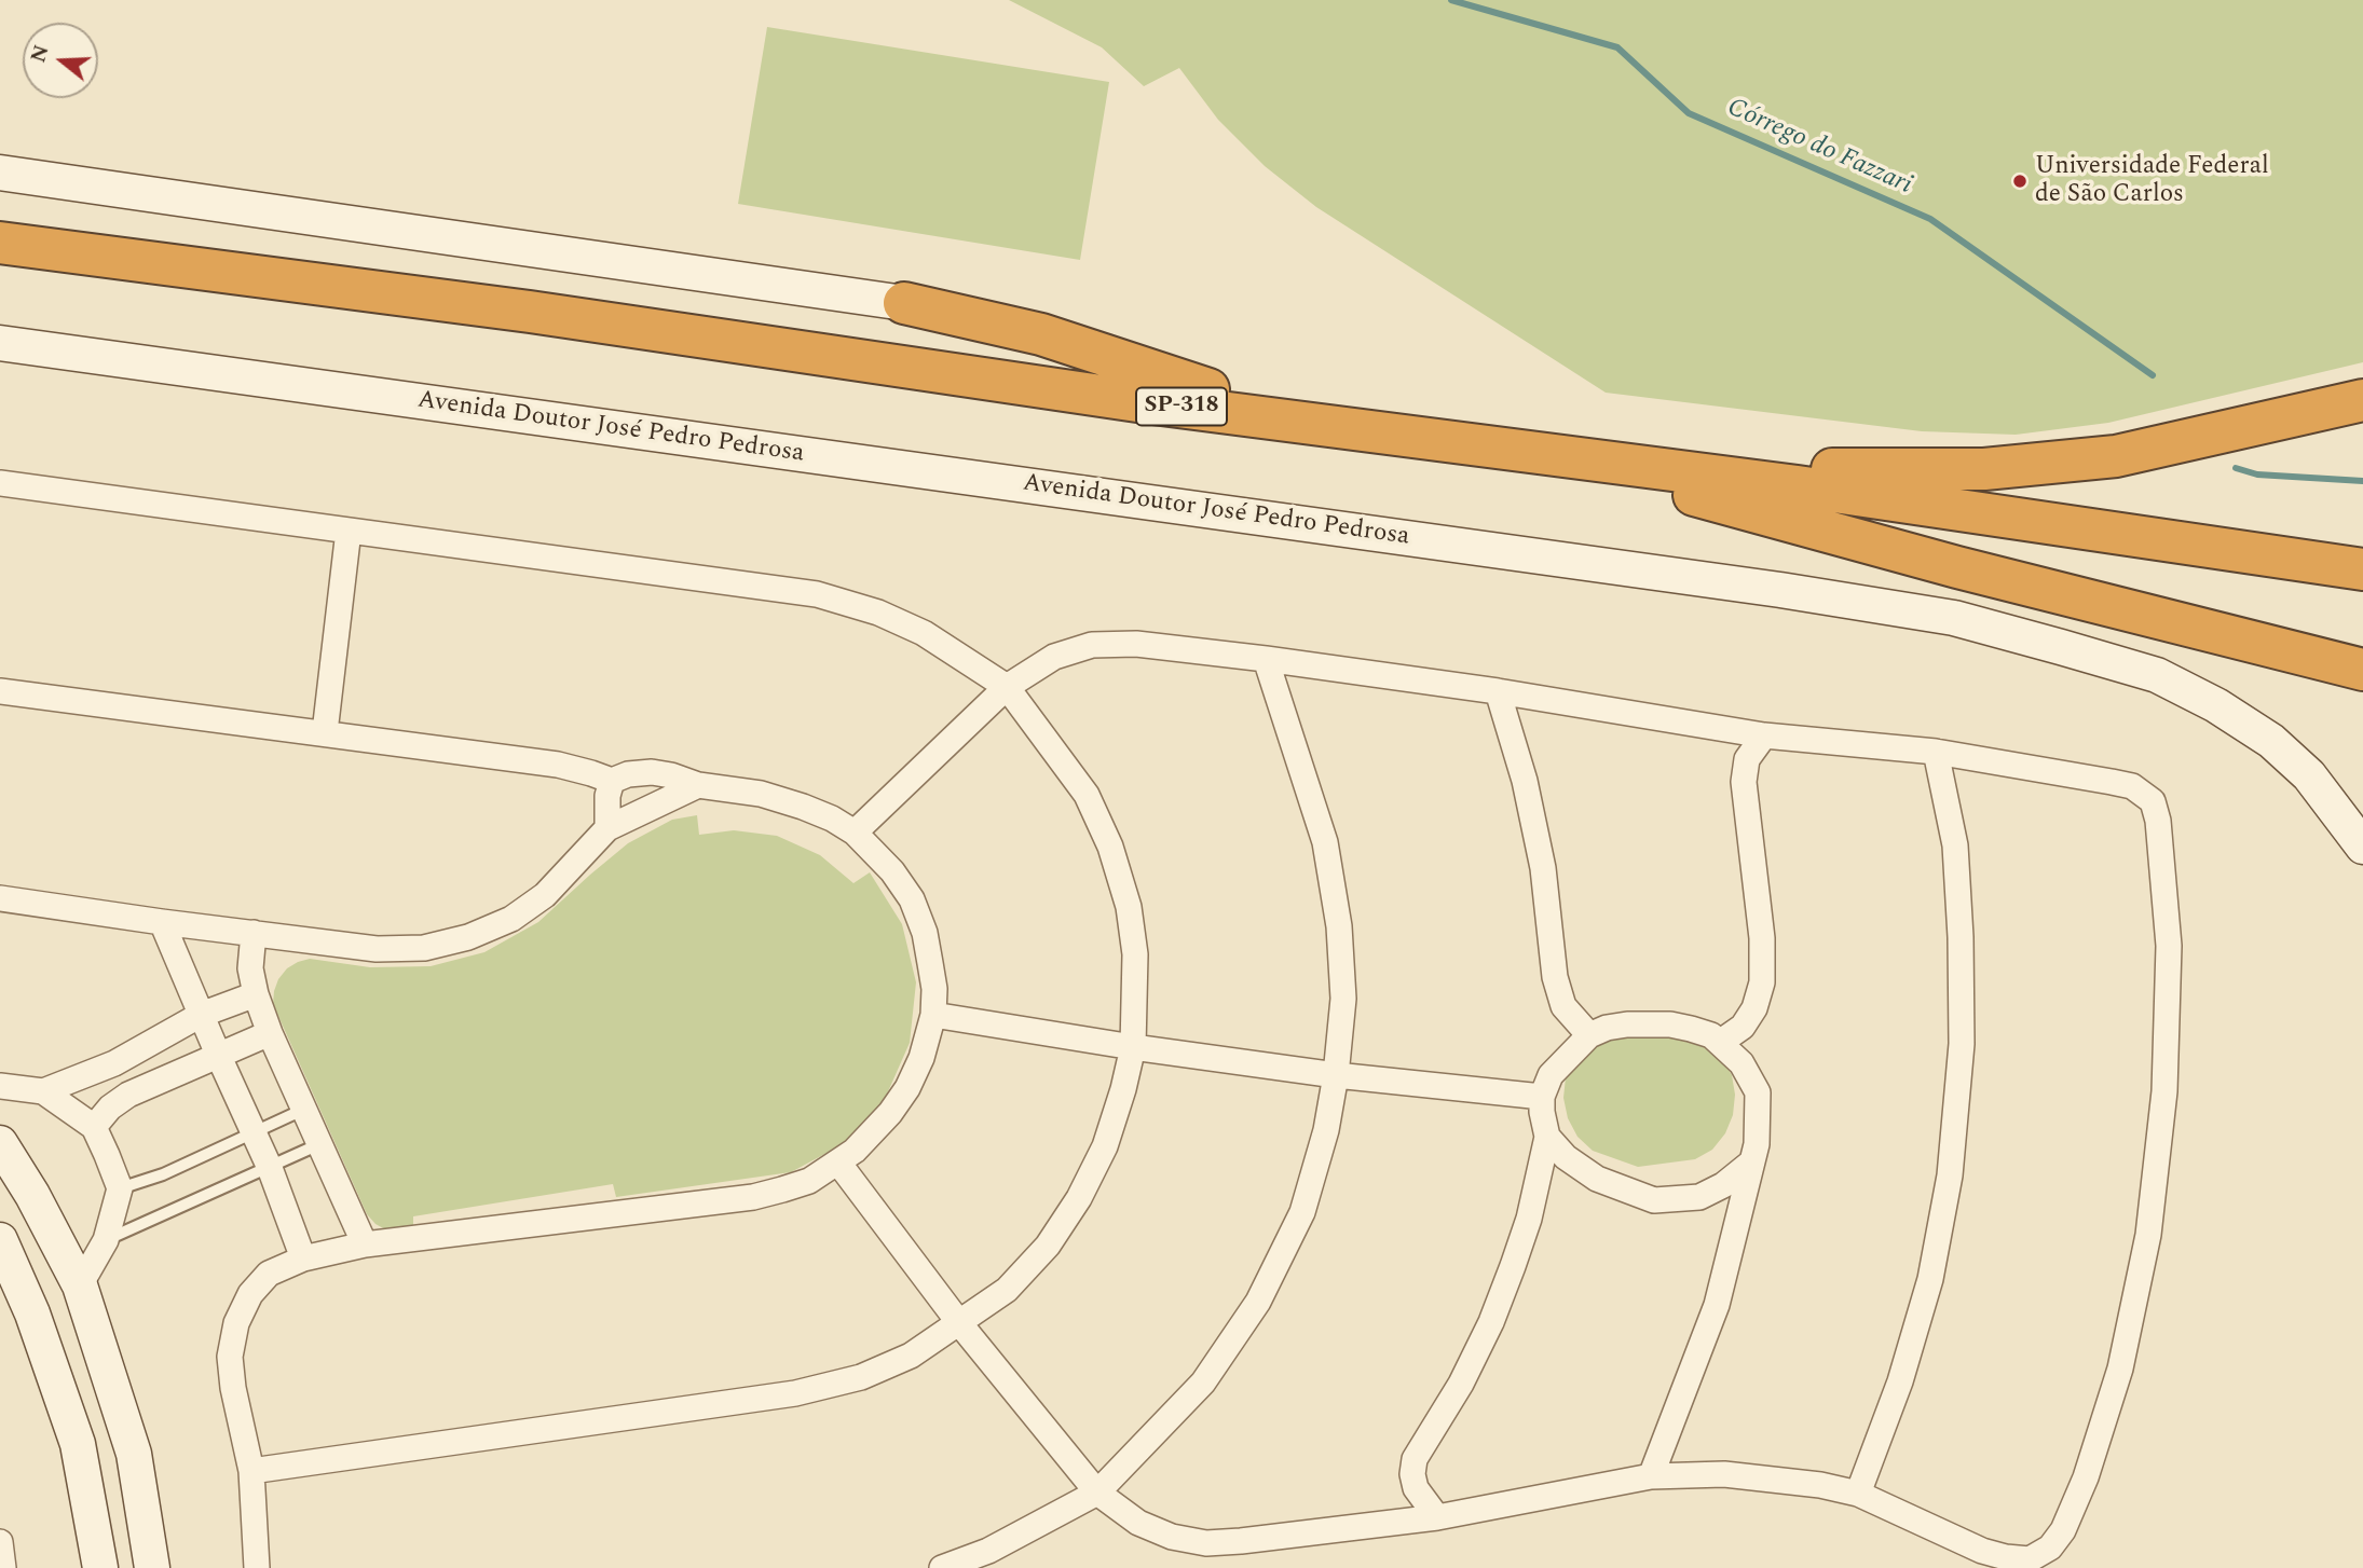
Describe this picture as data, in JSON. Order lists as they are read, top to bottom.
{
  "streets": {
    "highway": ["SP-318"],
    "street": ["Avenida Doutor José Pedro Pedrosa"]
  },
  "water": ["Córrego do Fazzari"],
  "places": ["Universidade Federal de São Carlos"],
  "north": "left"
}
